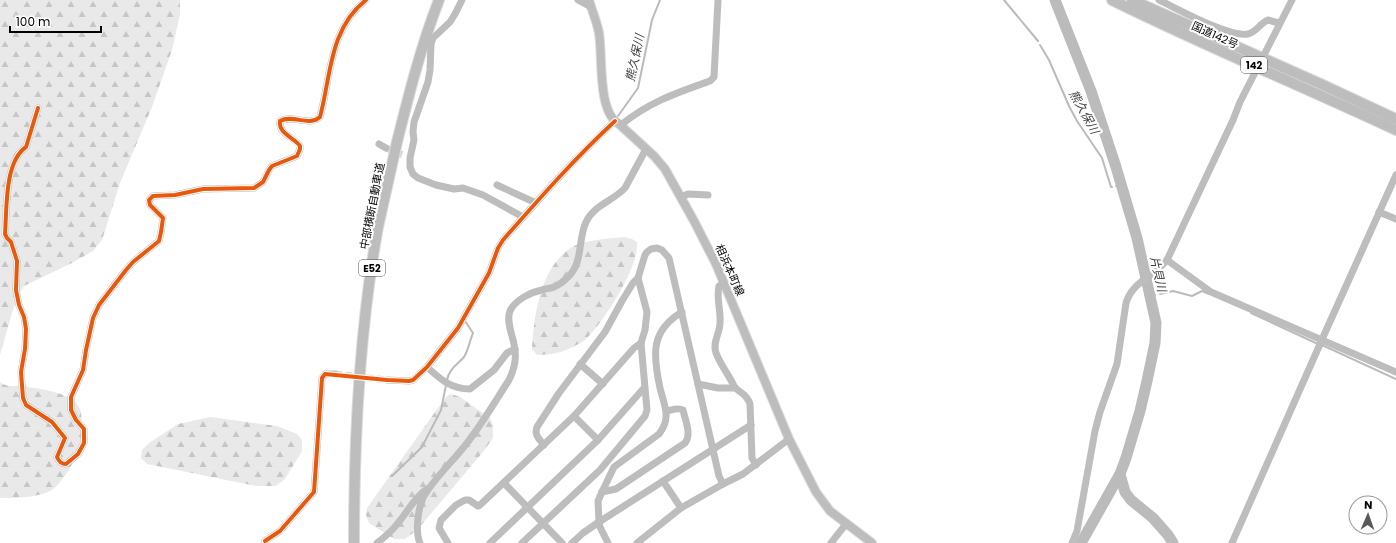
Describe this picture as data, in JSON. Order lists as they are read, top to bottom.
{
  "streets": {
    "highway": [
      "国道142号",
      "142",
      "中部横断自動車道",
      "E52"
    ],
    "main road": ["相浜本町線"]
  },
  "water": ["熊久保川", "片貝川"],
  "scale_bar": "100 m",
  "north": "top"
}
